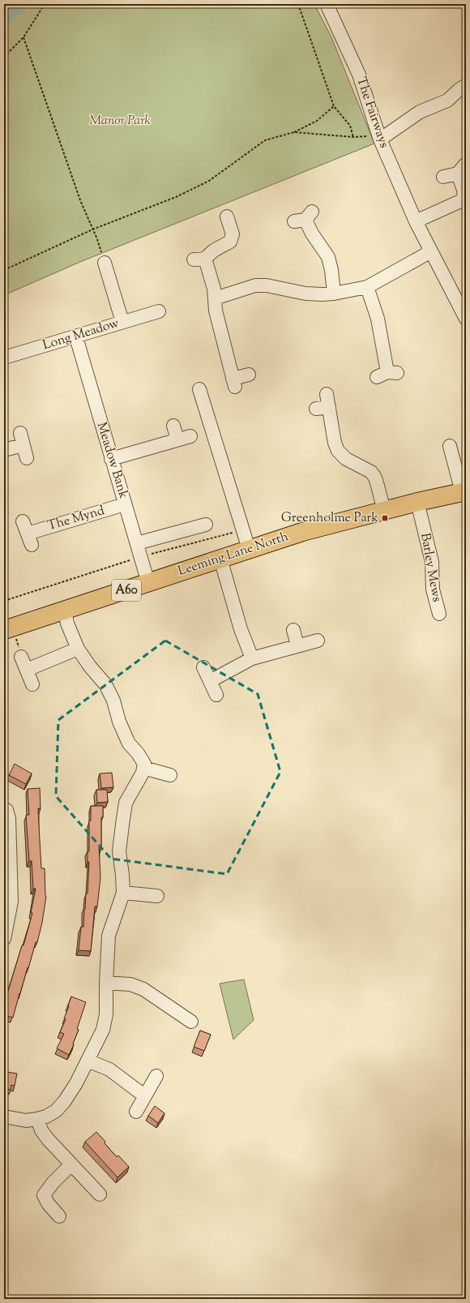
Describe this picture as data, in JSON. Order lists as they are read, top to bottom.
{
  "streets": {
    "highway": ["Leeming Lane North", "A60"],
    "street": [
      "The Fairways",
      "Long Meadow",
      "Meadow Bank",
      "The Mynd",
      "Barley Mews"
    ]
  },
  "crossings": [
    ["Long Meadow", "Meadow Bank"],
    ["Meadow Bank", "The Mynd"],
    ["Meadow Bank", "Leeming Lane North"],
    ["Leeming Lane North", "Barley Mews"]
  ],
  "parks": ["Manor Park"],
  "places": {
    "transit": ["Greenholme Park"]
  }
}
